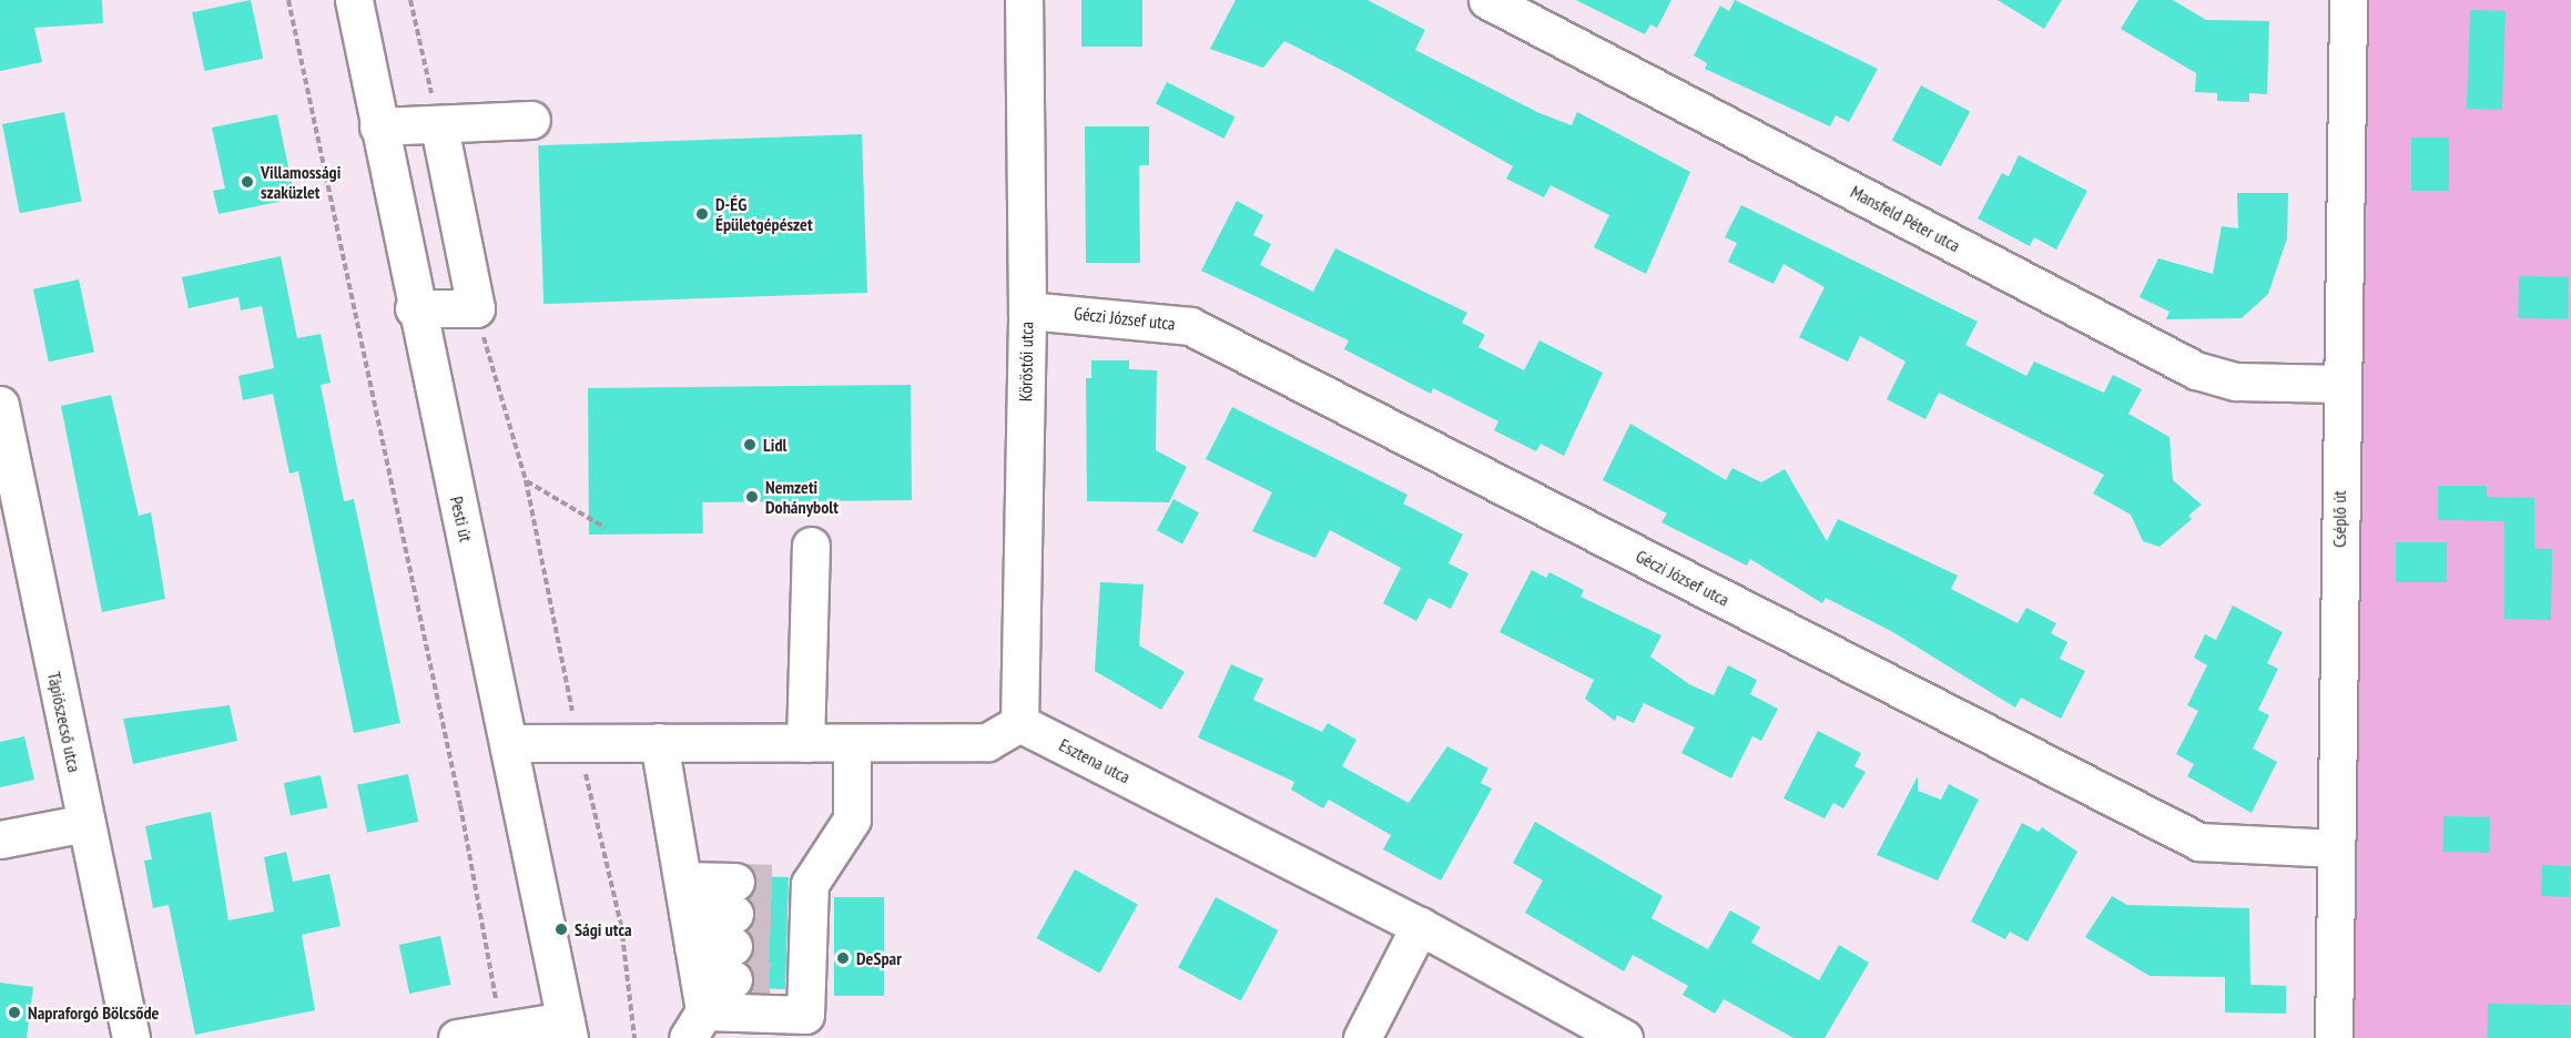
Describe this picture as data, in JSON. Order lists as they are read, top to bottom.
{
  "streets": {
    "street": [
      "Mansfeld Péter utca",
      "Géczi József utca",
      "Köröstói utca",
      "Pesti út",
      "Cséplő út",
      "Tápiószecső utca",
      "Esztena utca"
    ]
  },
  "crossings": [
    ["Mansfeld Péter utca", "Cséplő út"],
    ["Géczi József utca", "Köröstói utca"],
    ["Géczi József utca", "Cséplő út"],
    ["Köröstói utca", "Esztena utca"]
  ],
  "places": [
    "Villamossági szaküzlet",
    "D-ÉG Épületgépészet",
    "Lidl",
    "Nemzeti Dohánybolt",
    "Sági utca",
    "DeSpar",
    "Napraforgó Bölcsőde"
  ]
}
